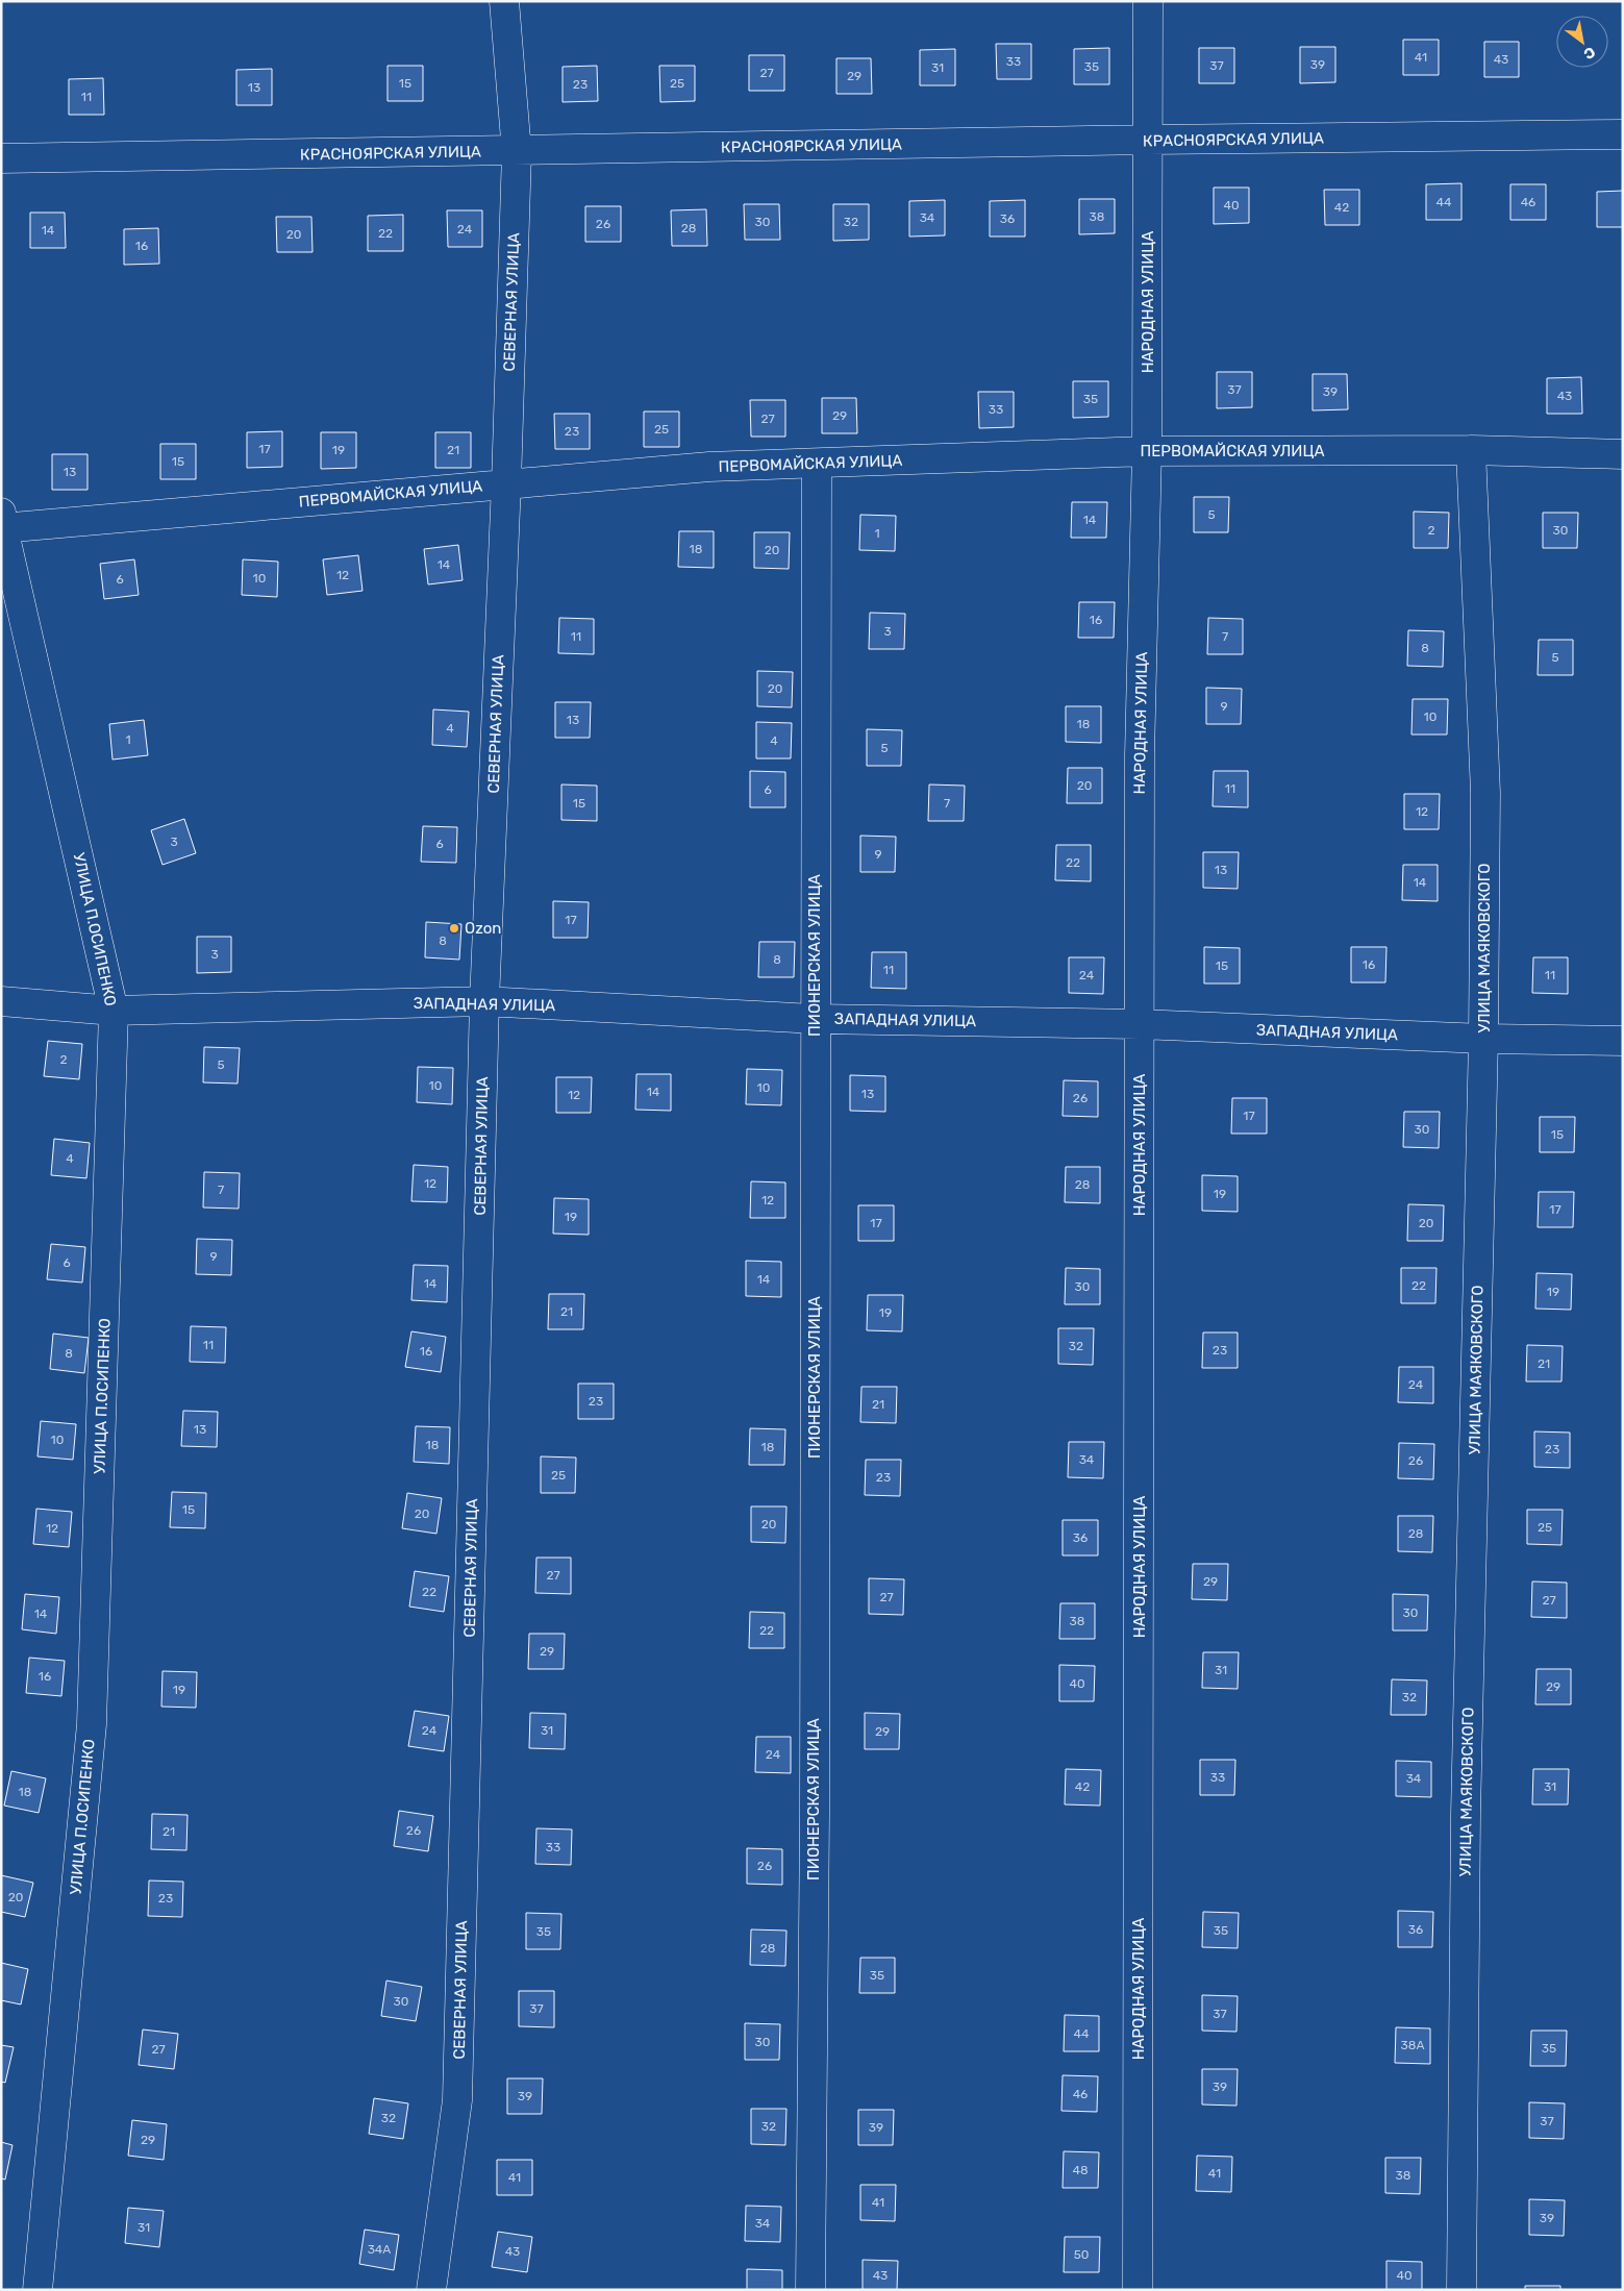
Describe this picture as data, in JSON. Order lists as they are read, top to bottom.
{
  "streets": {
    "street": [
      "КРАСНОЯРСКАЯ УЛИЦА",
      "СЕВЕРНАЯ УЛИЦА",
      "НАРОДНАЯ УЛИЦА",
      "ПЕРВОМАЙСКАЯ УЛИЦА",
      "УЛИЦА П.ОСИПЕНКО",
      "УЛИЦА МАЯКОВСКОГО",
      "ПИОНЕРСКАЯ УЛИЦА",
      "ЗАПАДНАЯ УЛИЦА"
    ]
  },
  "crossings": [
    ["КРАСНОЯРСКАЯ УЛИЦА", "СЕВЕРНАЯ УЛИЦА"],
    ["КРАСНОЯРСКАЯ УЛИЦА", "НАРОДНАЯ УЛИЦА"],
    ["СЕВЕРНАЯ УЛИЦА", "ПЕРВОМАЙСКАЯ УЛИЦА"],
    ["СЕВЕРНАЯ УЛИЦА", "ЗАПАДНАЯ УЛИЦА"],
    ["НАРОДНАЯ УЛИЦА", "ПЕРВОМАЙСКАЯ УЛИЦА"],
    ["НАРОДНАЯ УЛИЦА", "ЗАПАДНАЯ УЛИЦА"],
    ["ПЕРВОМАЙСКАЯ УЛИЦА", "УЛИЦА П.ОСИПЕНКО"],
    ["ПЕРВОМАЙСКАЯ УЛИЦА", "УЛИЦА МАЯКОВСКОГО"],
    ["ПЕРВОМАЙСКАЯ УЛИЦА", "ПИОНЕРСКАЯ УЛИЦА"],
    ["УЛИЦА П.ОСИПЕНКО", "ЗАПАДНАЯ УЛИЦА"],
    ["УЛИЦА МАЯКОВСКОГО", "ЗАПАДНАЯ УЛИЦА"],
    ["ПИОНЕРСКАЯ УЛИЦА", "ЗАПАДНАЯ УЛИЦА"]
  ],
  "places": ["Ozon"],
  "house_numbers": [
    "41",
    "43",
    "33",
    "39",
    "37",
    "35",
    "31",
    "27",
    "29",
    "15",
    "25",
    "23",
    "13",
    "11",
    "44",
    "46",
    "40",
    "42",
    "38",
    "34",
    "36",
    "30",
    "32",
    "26",
    "28",
    "24",
    "14",
    "22",
    "20",
    "16",
    "37",
    "39",
    "43",
    "35",
    "33",
    "29",
    "27",
    "25",
    "23",
    "17",
    "19",
    "21",
    "15",
    "13",
    "5",
    "14",
    "2",
    "30",
    "1",
    "18",
    "20",
    "14",
    "12",
    "10",
    "6",
    "16",
    "3",
    "11",
    "7",
    "8",
    "5",
    "20",
    "9",
    "10",
    "13",
    "18",
    "4",
    "1",
    "4",
    "5",
    "20",
    "11",
    "6",
    "15",
    "7",
    "12",
    "3",
    "6",
    "9",
    "22",
    "13",
    "14",
    "17",
    "8",
    "3",
    "8",
    "16",
    "15",
    "11",
    "24",
    "11",
    "2",
    "5",
    "10",
    "10",
    "14",
    "13",
    "12",
    "26",
    "17",
    "30",
    "15",
    "4",
    "12",
    "28",
    "7",
    "19",
    "12",
    "17",
    "19",
    "17",
    "20",
    "9",
    "6",
    "14",
    "14",
    "22",
    "30",
    "19",
    "21",
    "19",
    "11",
    "32",
    "23",
    "16",
    "8",
    "21",
    "24",
    "23",
    "21",
    "13",
    "10",
    "18",
    "18",
    "23",
    "34",
    "26",
    "25",
    "23",
    "15",
    "20",
    "20",
    "25",
    "12",
    "28",
    "36",
    "27",
    "29",
    "22",
    "27",
    "27",
    "30",
    "14",
    "38",
    "22",
    "29",
    "31",
    "16",
    "40",
    "29",
    "19",
    "32",
    "24",
    "31",
    "29",
    "24",
    "33",
    "34",
    "42",
    "31",
    "18",
    "26",
    "21",
    "33",
    "26",
    "20",
    "23",
    "36",
    "35",
    "35",
    "28",
    "35",
    "30",
    "37",
    "37",
    "44",
    "30",
    "38А",
    "35",
    "27",
    "39",
    "46",
    "39",
    "32",
    "37",
    "32",
    "39",
    "29",
    "48",
    "41",
    "38",
    "41",
    "41",
    "39",
    "34",
    "31",
    "34А",
    "43",
    "50",
    "43",
    "40"
  ],
  "north": "bottom right"
}
